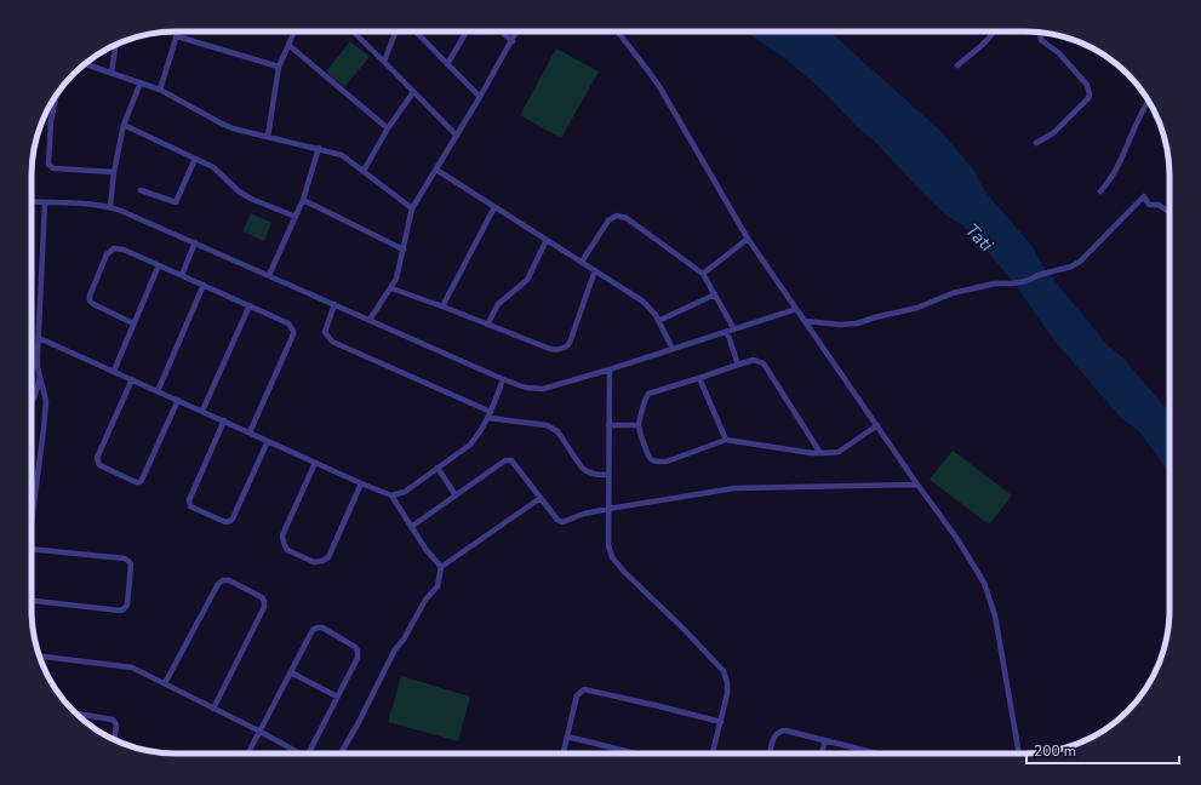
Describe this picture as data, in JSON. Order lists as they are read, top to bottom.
{
  "water": ["Tati"],
  "scale_bar": "200 m"
}
